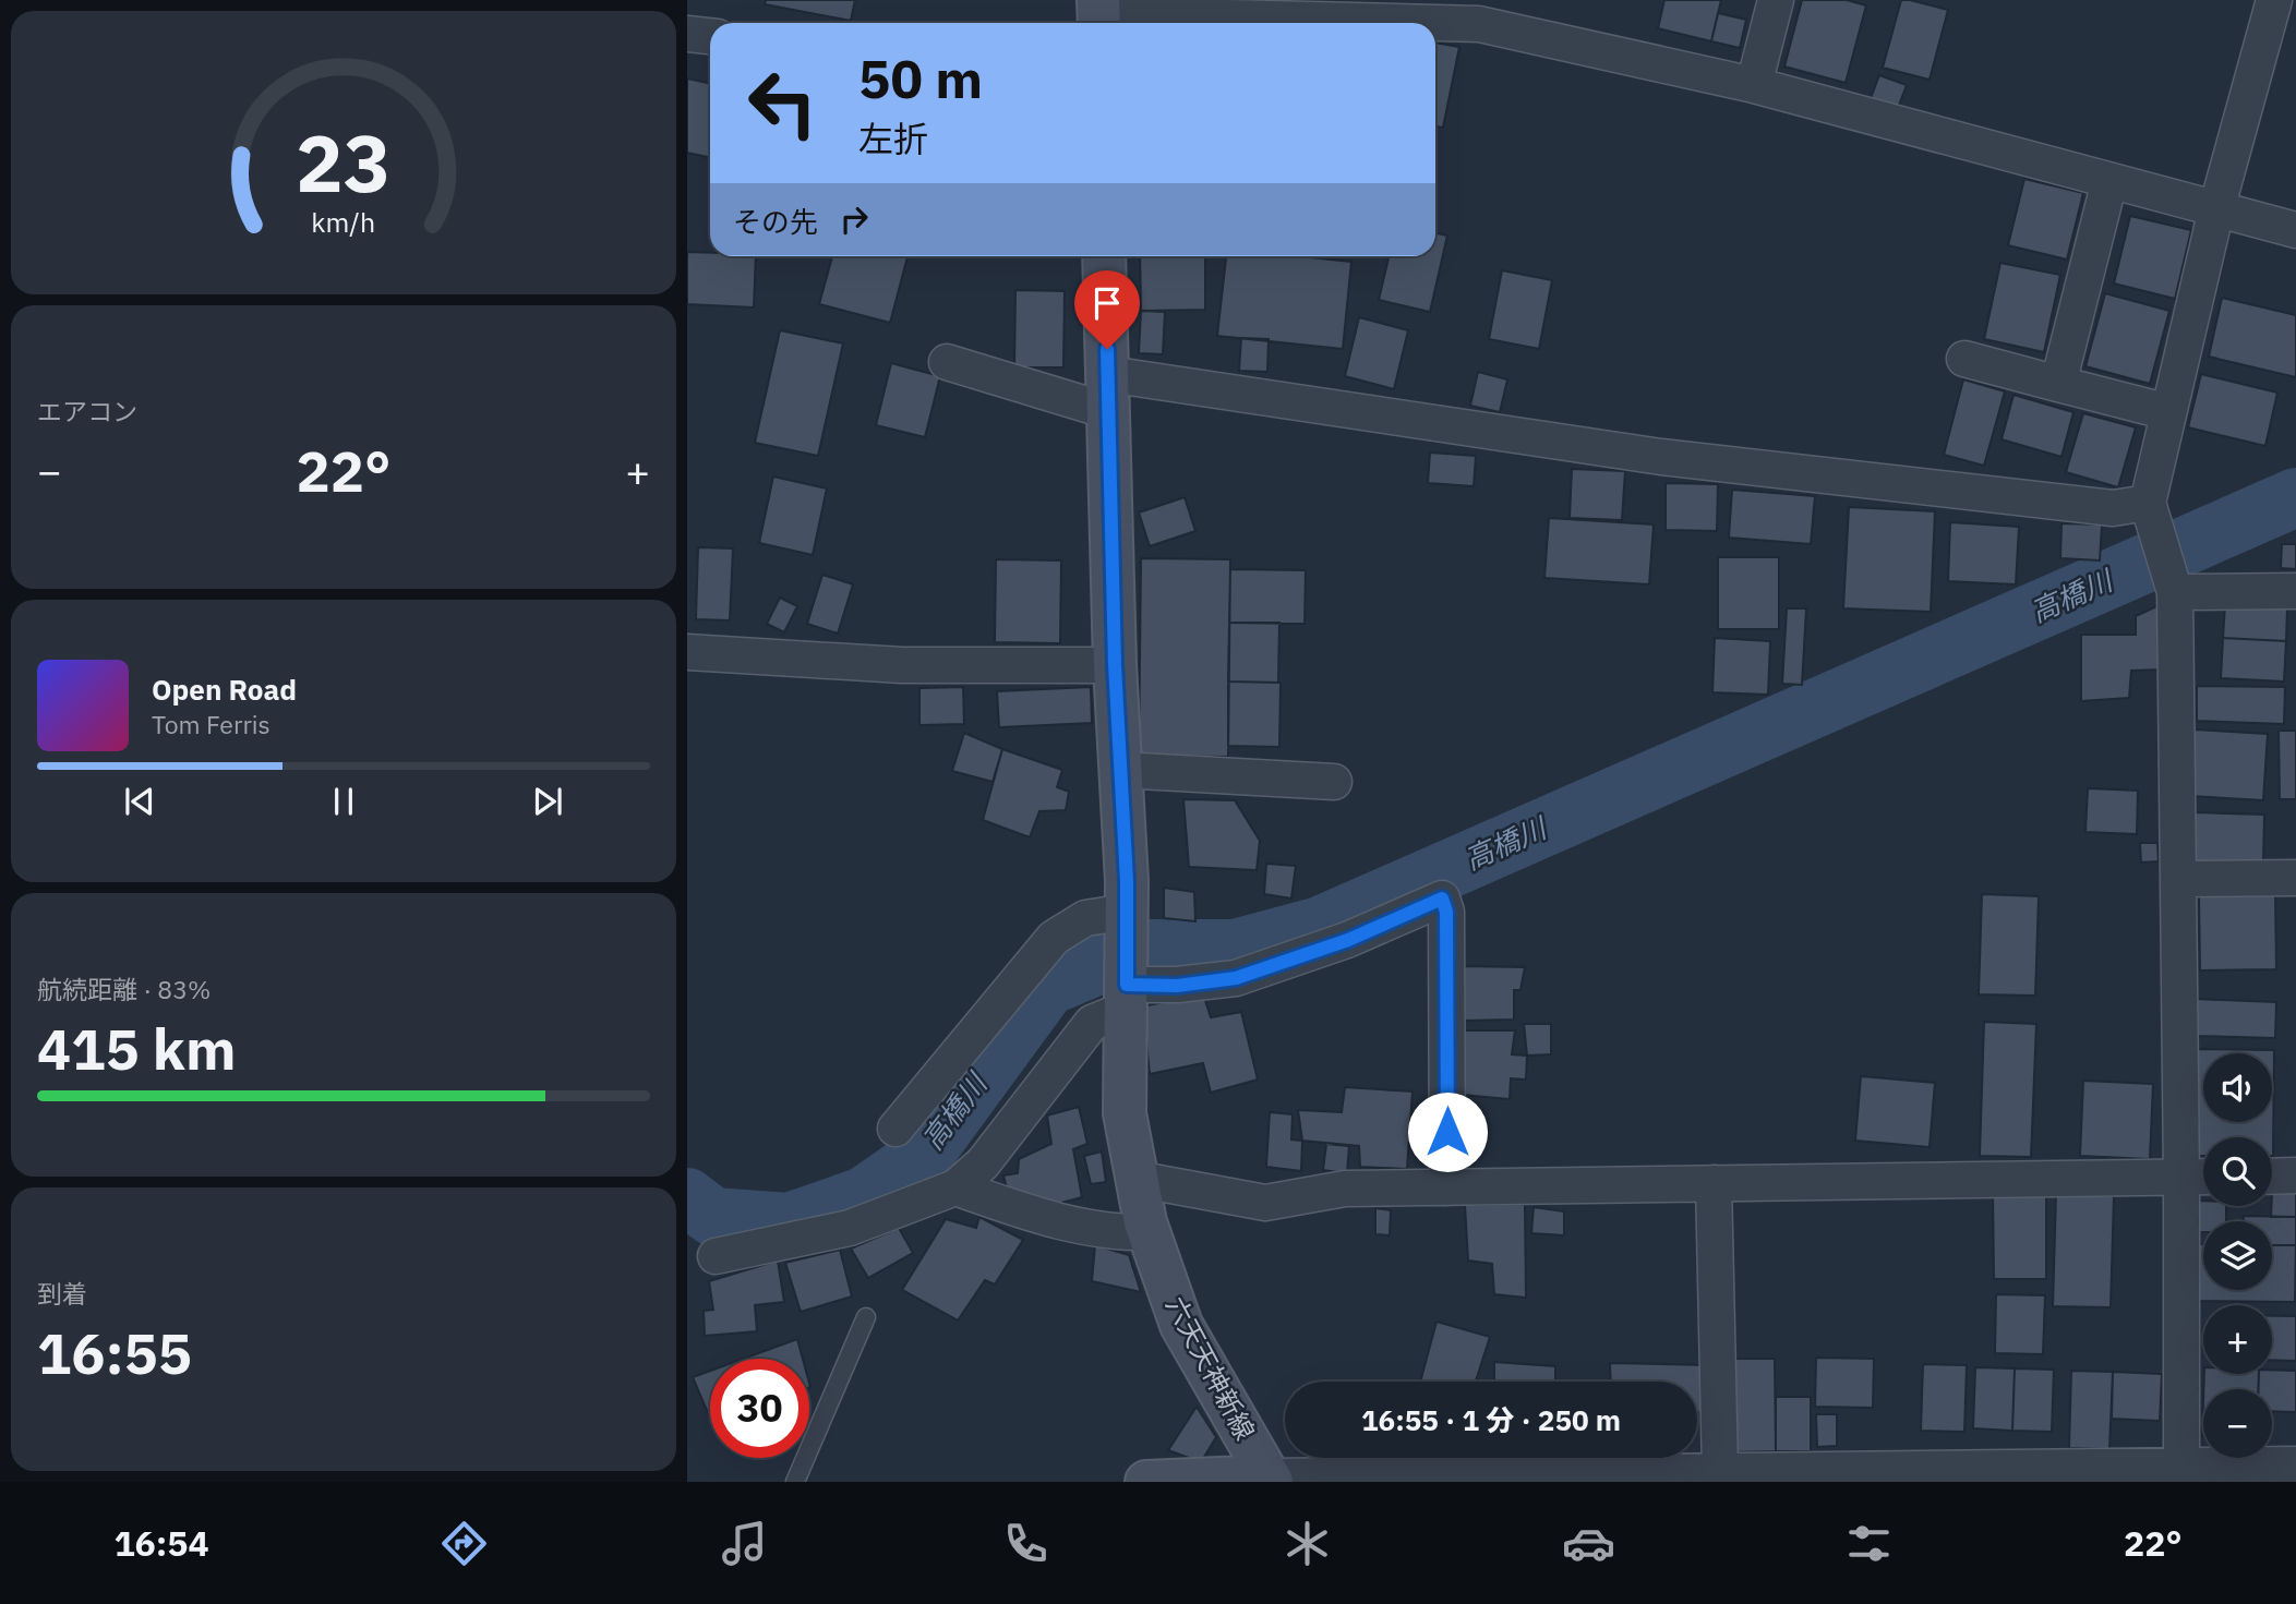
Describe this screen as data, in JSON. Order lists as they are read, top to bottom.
{
  "streets": {
    "main road": ["六天天神新線"]
  },
  "water": ["高橋川"],
  "page": {
    "turn": ["50 m", "左折"],
    "then": "その先",
    "tile": [
      "エアコン",
      ["航続距離 · 83%", "415 km"],
      ["到着", "16:55"]
    ],
    "heat": ["−", "22°", "+"],
    "song": ["Open Road", "Tom Ferris"],
    "map_buttons": ["+", "−"],
    "limit": "30",
    "trip": "16:55 · 1 分 · 250 m",
    "tabs": ["16:54", "22°"],
    "gauge": ["23", "km/h"]
  }
}
